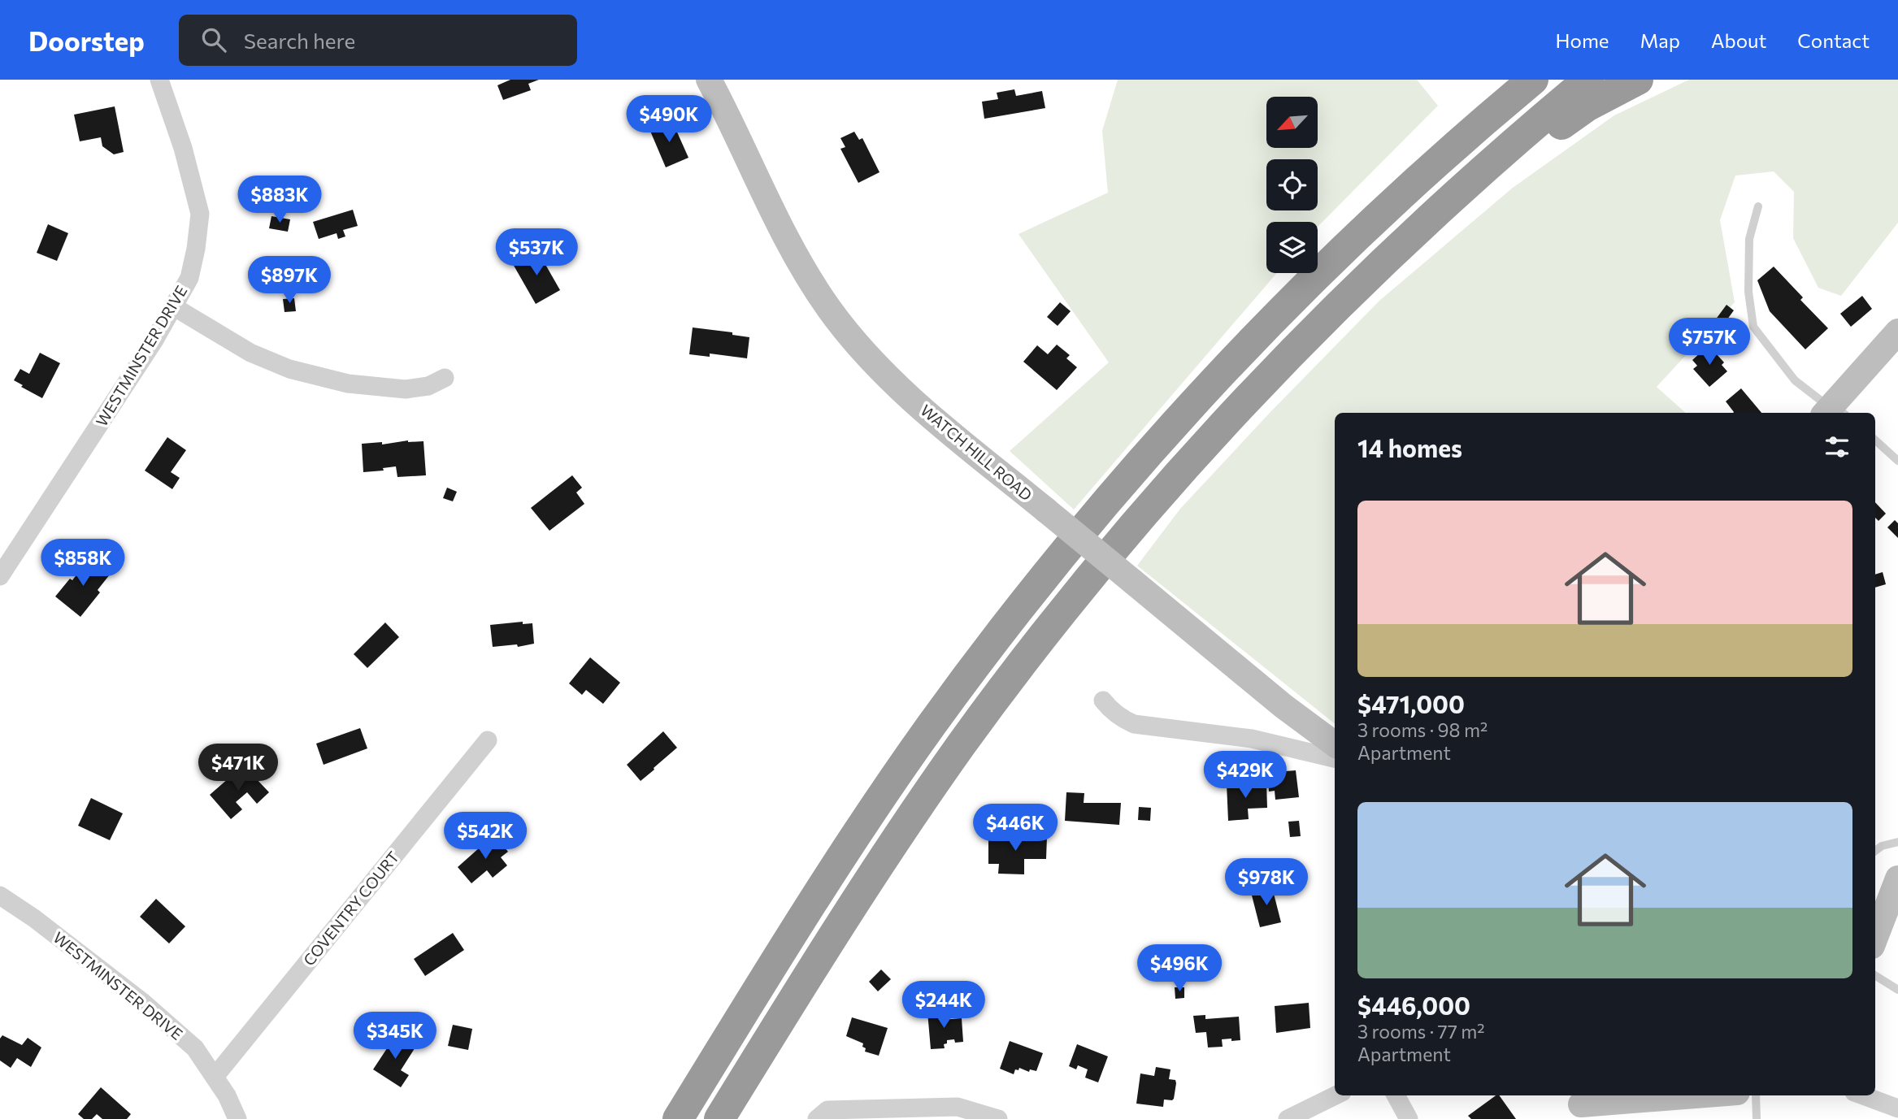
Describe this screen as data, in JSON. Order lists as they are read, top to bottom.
{
  "streets": {
    "street": ["WESTMINSTER DRIVE", "WATCH HILL ROAD", "COVENTRY COURT"]
  },
  "crossings": [
    ["WESTMINSTER DRIVE", "COVENTRY COURT"]
  ],
  "north": "bottom left",
  "page": {
    "header": "Doorstep",
    "search": "Search here",
    "nav": [
      "Home",
      "Map",
      "About",
      "Contact"
    ],
    "price": [
      "$490K",
      "$883K",
      "$537K",
      "$897K",
      "$757K",
      "$858K",
      "$471K",
      "$429K",
      "$446K",
      "$542K",
      "$978K",
      "$496K",
      "$244K",
      "$345K"
    ],
    "heading": "14 homes",
    "list": [
      {
        "name": "$471,000",
        "note": "3 rooms · 98 m² · Apartment"
      },
      {
        "name": "$446,000",
        "note": "3 rooms · 77 m² · Apartment"
      }
    ]
  }
}
